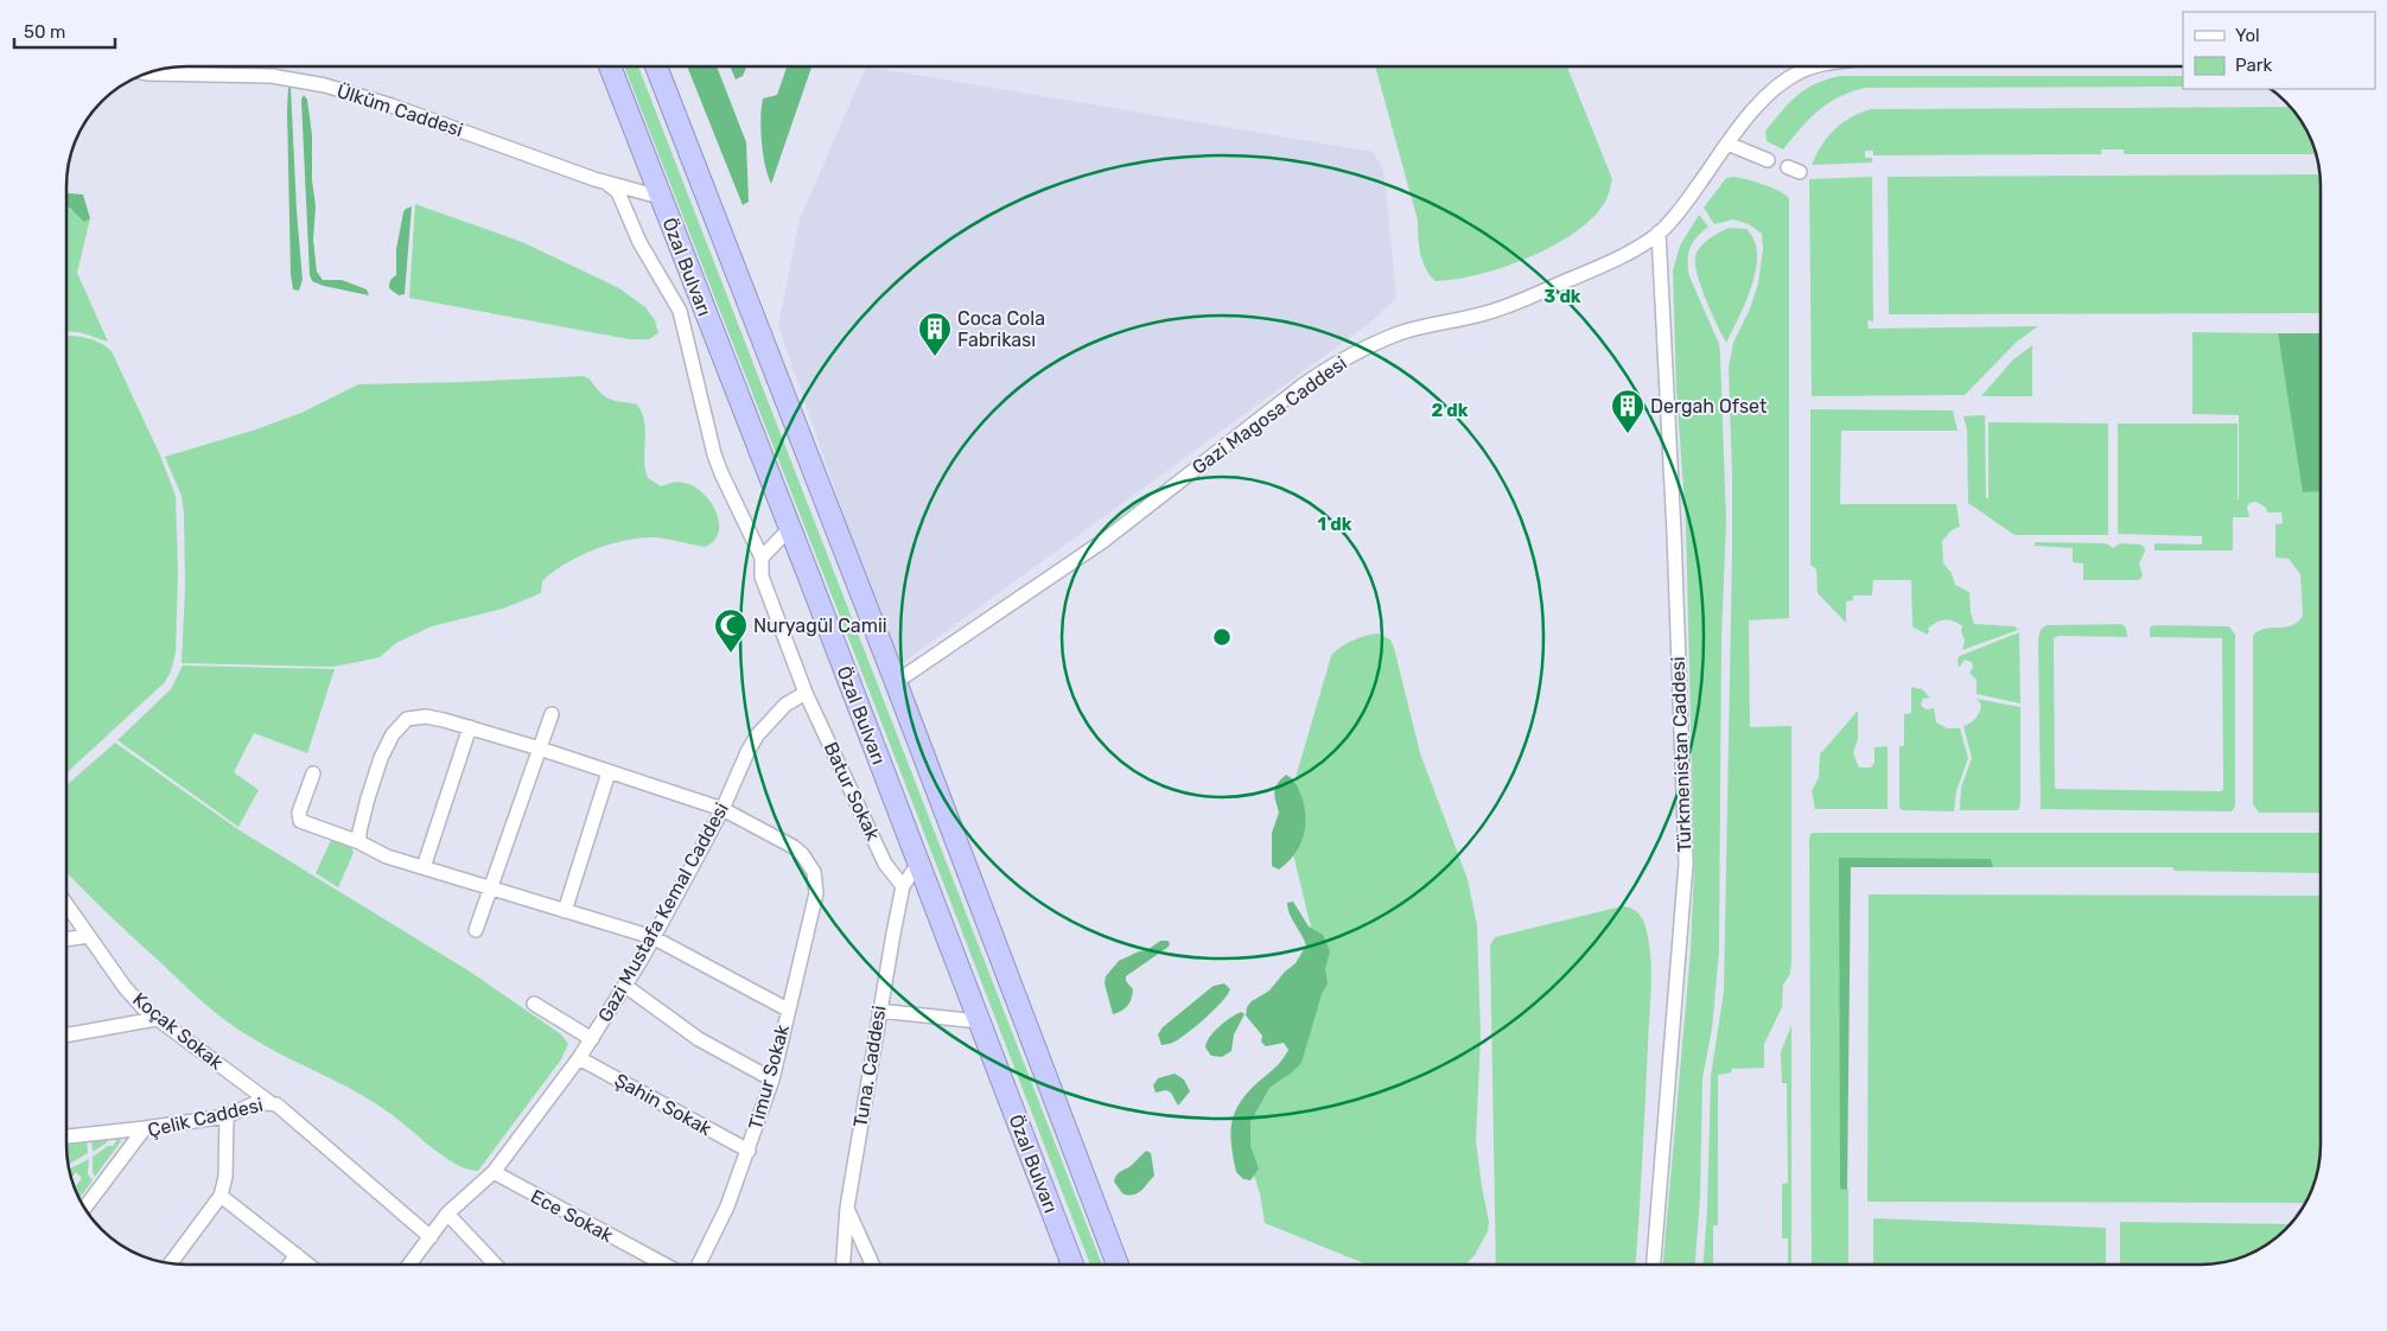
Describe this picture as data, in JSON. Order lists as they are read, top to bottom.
{
  "streets": {
    "highway": ["Özal Bulvarı"],
    "street": [
      "Ülküm Caddesi",
      "Gazi Magosa Caddesi",
      "Türkmenistan Caddesi",
      "Batur Sokak",
      "Gazi Mustafa Kemal Caddesi",
      "Koçak Sokak",
      "Tuna. Caddesi",
      "Timur Sokak",
      "Şahin Sokak",
      "Çelik Caddesi",
      "Ece Sokak"
    ]
  },
  "crossings": [
    ["Ülküm Caddesi", "Özal Bulvarı"],
    ["Özal Bulvarı", "Tuna. Caddesi"],
    ["Gazi Magosa Caddesi", "Türkmenistan Caddesi"],
    ["Batur Sokak", "Gazi Mustafa Kemal Caddesi"],
    ["Batur Sokak", "Tuna. Caddesi"],
    ["Gazi Mustafa Kemal Caddesi", "Timur Sokak"],
    ["Gazi Mustafa Kemal Caddesi", "Şahin Sokak"],
    ["Gazi Mustafa Kemal Caddesi", "Çelik Caddesi"],
    ["Gazi Mustafa Kemal Caddesi", "Ece Sokak"],
    ["Koçak Sokak", "Çelik Caddesi"],
    ["Timur Sokak", "Şahin Sokak"]
  ],
  "places": {
    "building": ["Coca Cola Fabrikası", "Dergah Ofset"],
    "mosque": ["Nuryagül Camii"]
  },
  "legend": ["Yol", "Park"],
  "scale_bar": "50 m",
  "rings": ["3 dk", "2 dk", "1 dk"]
}
